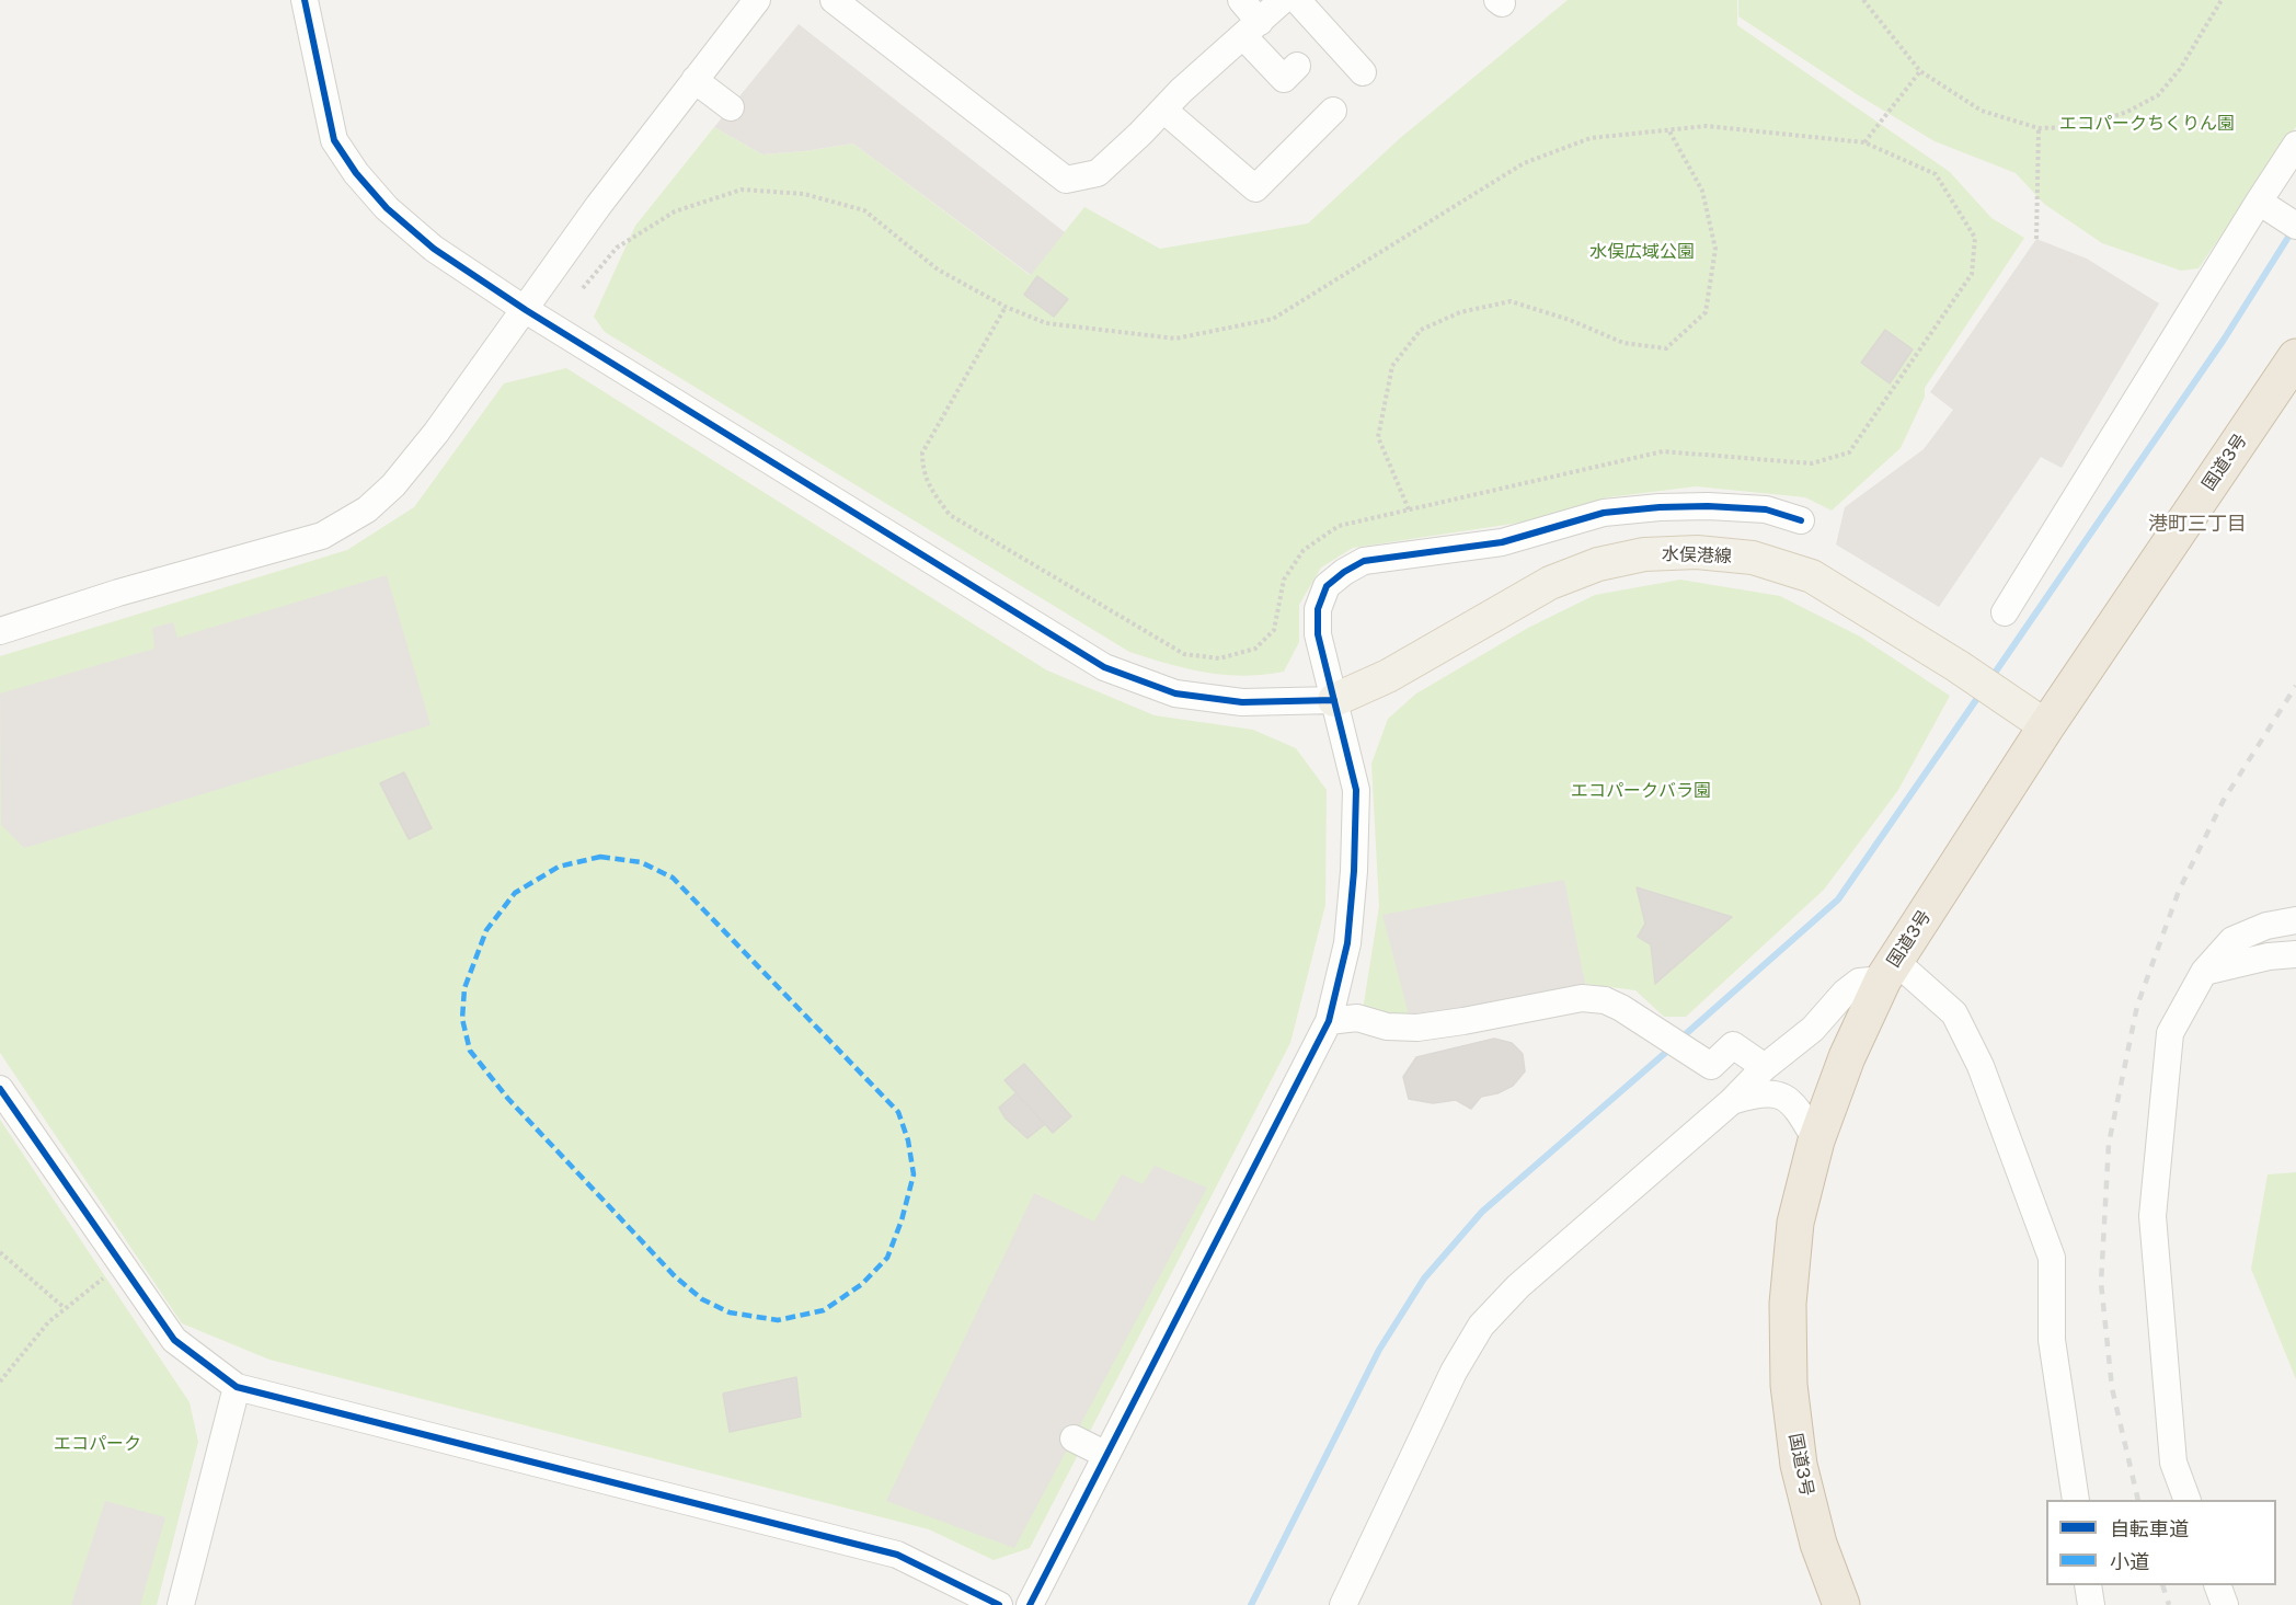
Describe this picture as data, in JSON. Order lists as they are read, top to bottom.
{
  "streets": {
    "highway": ["国道3号"],
    "main road": ["水俣港線"]
  },
  "crossings": [
    ["国道3号", "水俣港線"]
  ],
  "districts": ["港町三丁目"],
  "parks": [
    "エコパークちくりん園",
    "水俣広域公園",
    "エコパークバラ園",
    "エコパーク"
  ],
  "legend": ["自転車道", "小道"]
}
